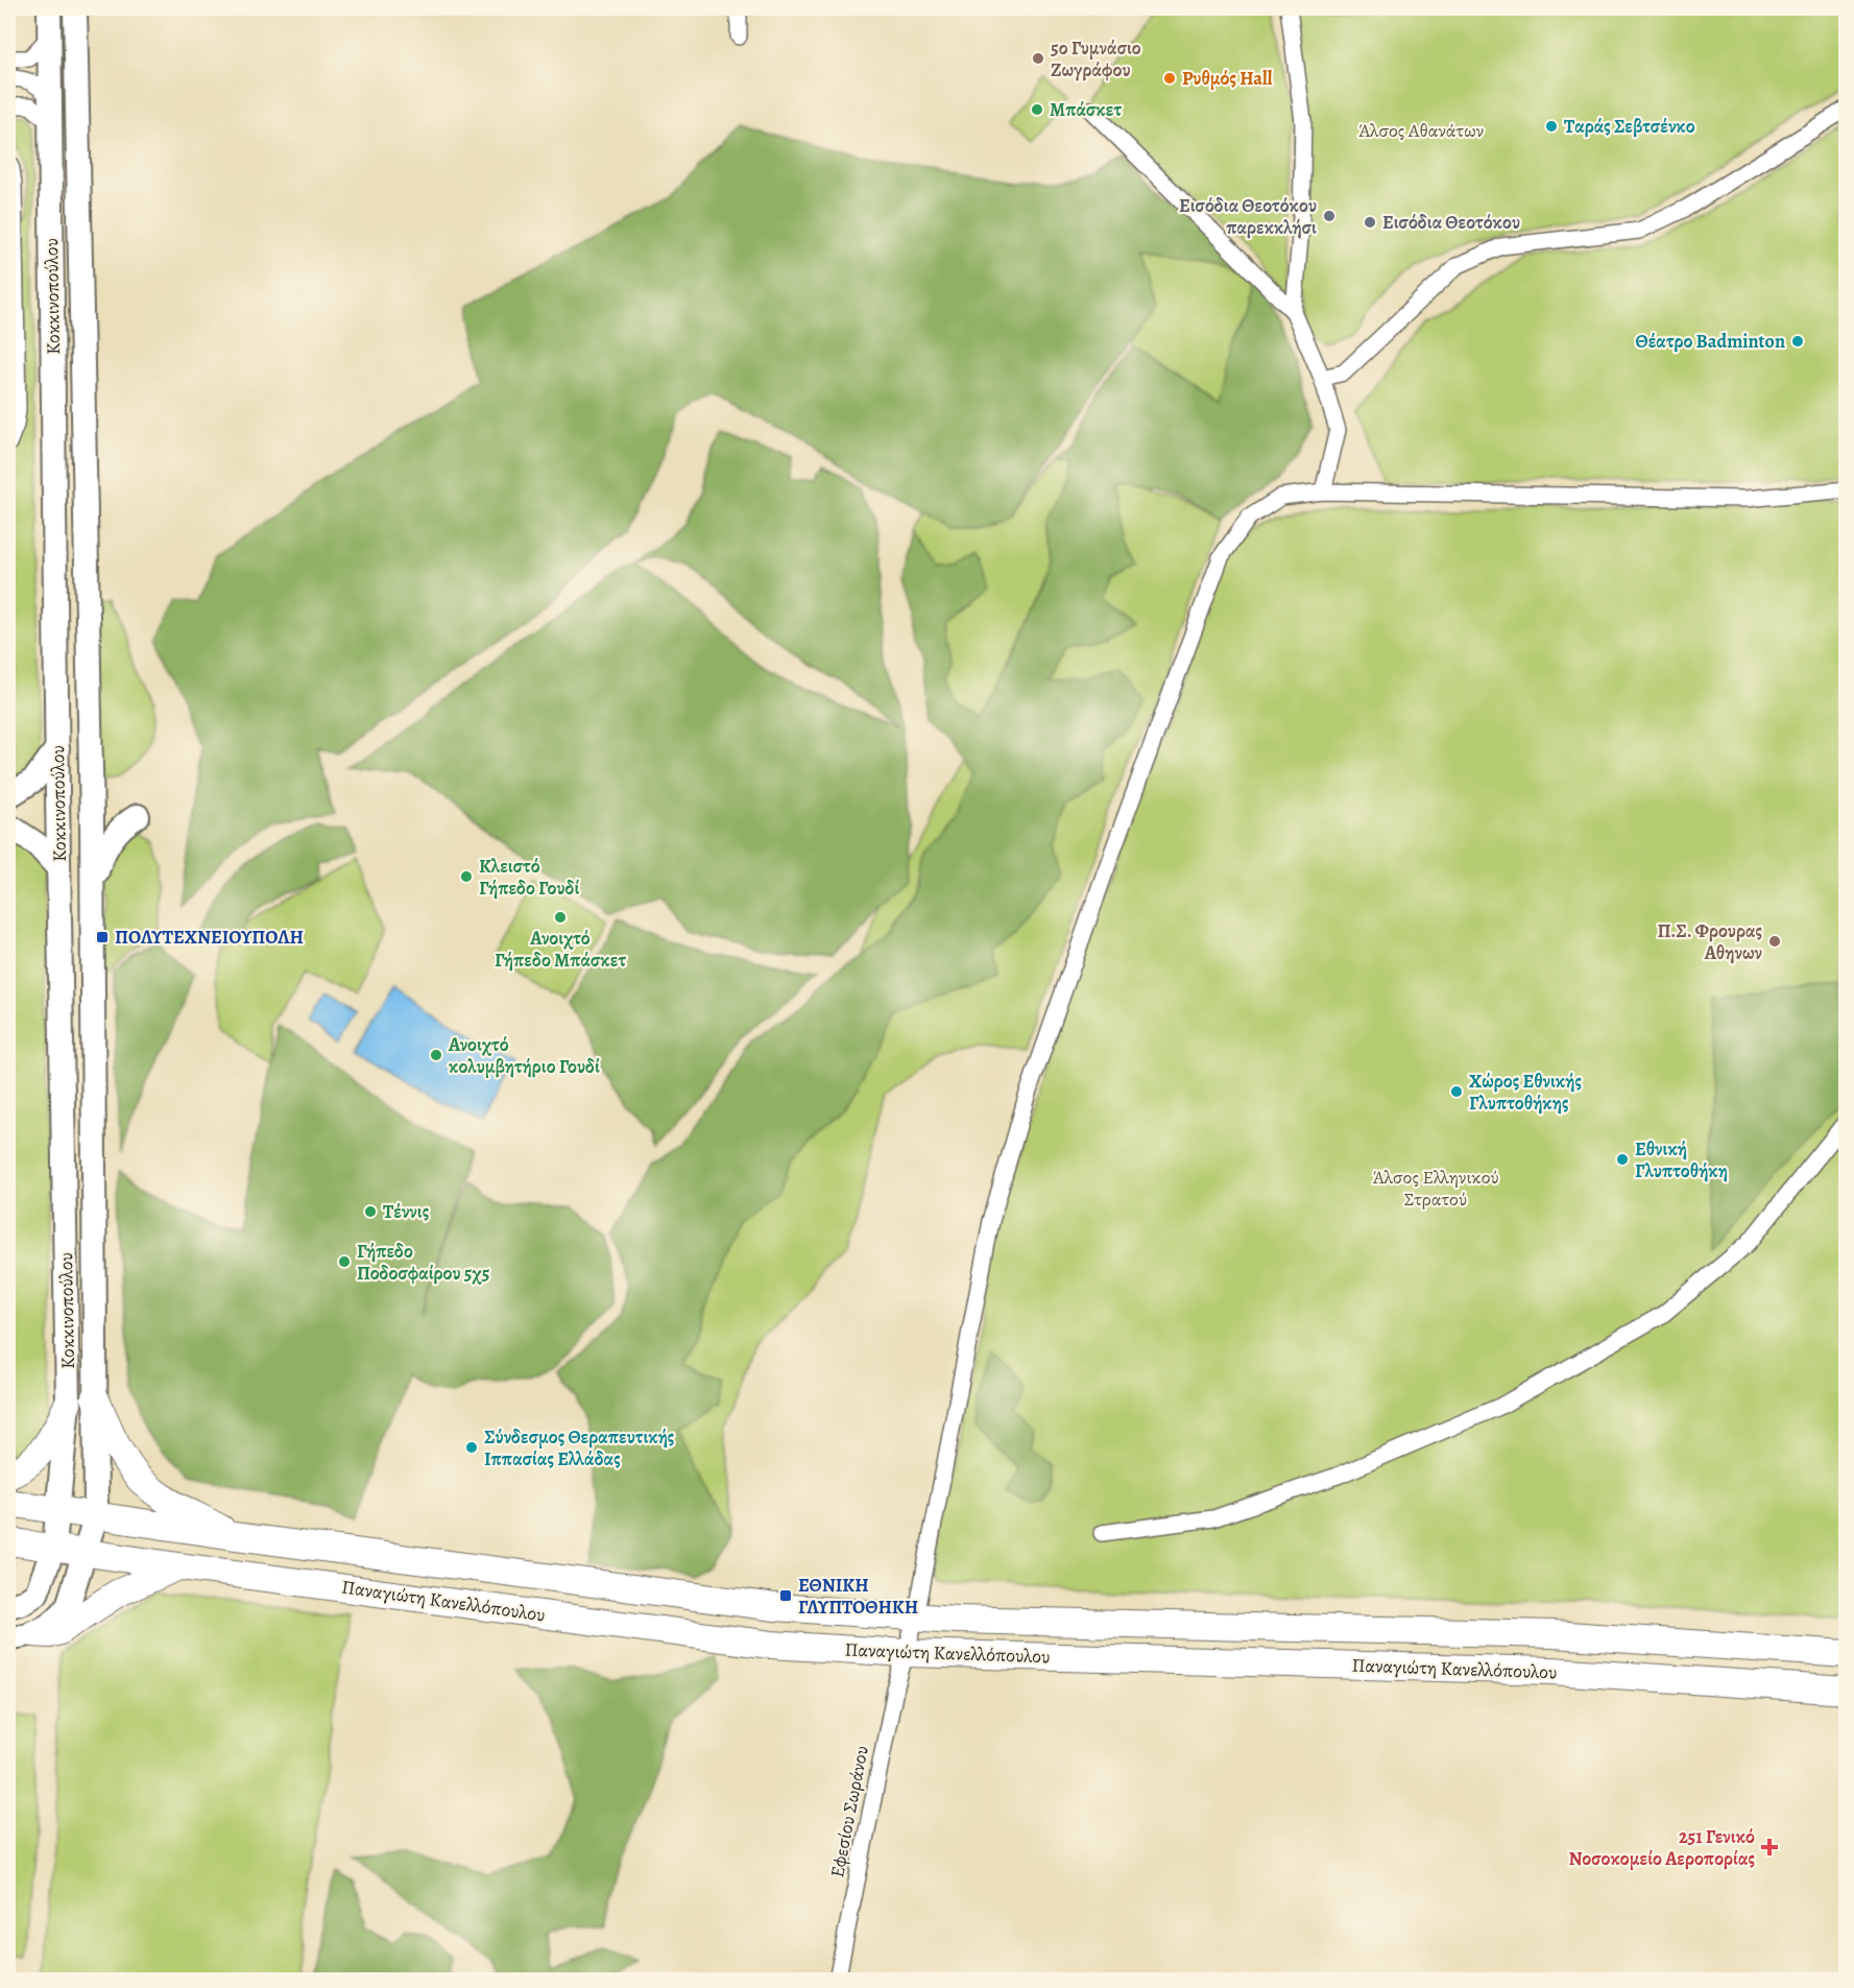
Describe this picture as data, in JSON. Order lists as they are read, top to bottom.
{
  "streets": {
    "main road": ["Κοκκινοπούλου", "Παναγιώτη Κανελλόπουλου"],
    "street": ["Εφεσίου Σωράνου"]
  },
  "crossings": [
    ["Κοκκινοπούλου", "Παναγιώτη Κανελλόπουλου"],
    ["Παναγιώτη Κανελλόπουλου", "Εφεσίου Σωράνου"]
  ],
  "parks": ["Άλσος Αθανάτων", "Άλσος Ελληνικού Στρατού"],
  "places": {
    "other": [
      "5ο Γυμνάσιο Ζωγράφου",
      "Ρυθμός Hall",
      "Μπάσκετ",
      "Ταράς Σεβτσένκο",
      "Εισόδια Θεοτόκου παρεκκλήσι",
      "Εισόδια Θεοτόκου",
      "Θέατρο Badminton",
      "Κλειστό Γήπεδο Γουδί",
      "Ανοιχτό Γήπεδο Μπάσκετ",
      "Π.Σ. Φρουρας Αθηνων",
      "Ανοιχτό κολυμβητήριο Γουδί",
      "Χώρος Εθνικής Γλυπτοθήκης",
      "Εθνική Γλυπτοθήκη",
      "Τέννις",
      "Γήπεδο Ποδοσφαίρου 5χ5",
      "Σύνδεσμος Θεραπευτικής Ιππασίας Ελλάδας"
    ],
    "transit": ["ΠΟΛΥΤΕΧΝΕΙΟΥΠΟΛΗ", "ΕΘΝΙΚΗ ΓΛΥΠΤΟΘΗΚΗ"],
    "health": ["251 Γενικό Νοσοκομείο Αεροπορίας"]
  }
}
